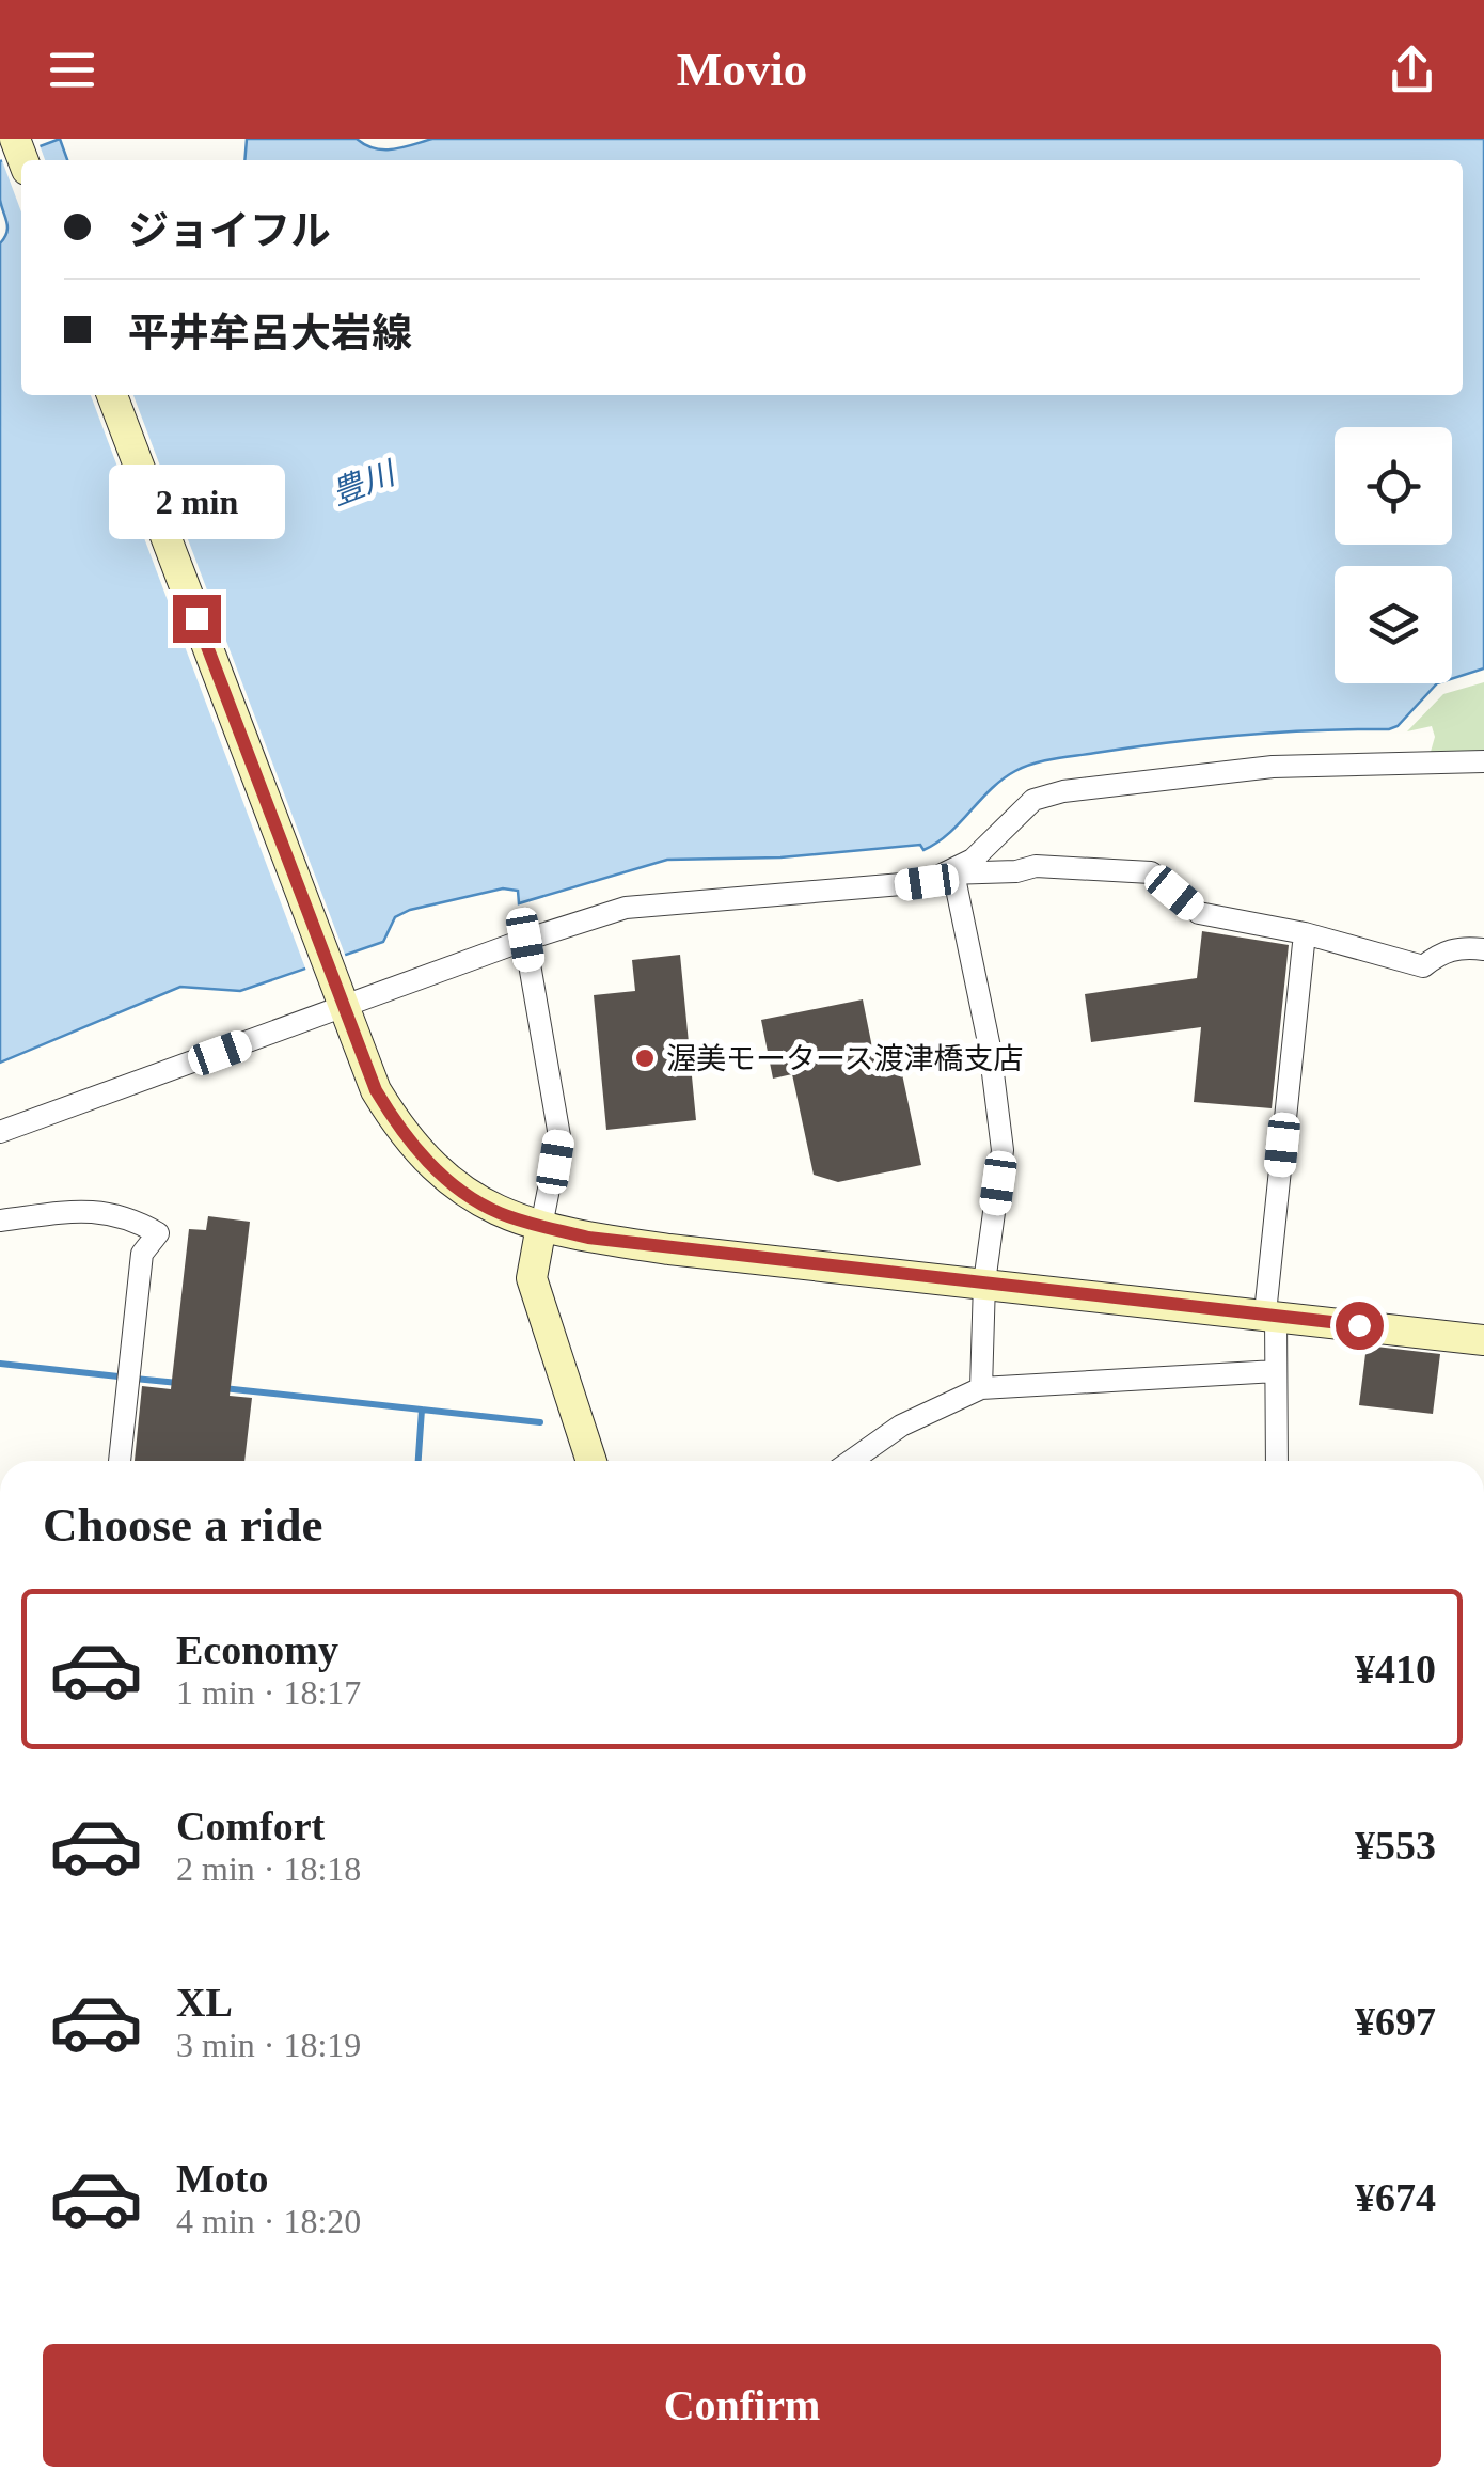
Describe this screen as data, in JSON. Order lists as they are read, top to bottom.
{
  "water": ["豊川"],
  "places": ["渥美モータース渡津橋支店"],
  "page": {
    "header": "Movio",
    "banner": ["ジョイフル", "平井牟呂大岩線"],
    "bubble": "2 min",
    "heading": "Choose a ride",
    "list": [
      {
        "name": "Economy",
        "note": "1 min · 18:17",
        "value": "¥410"
      },
      {
        "name": "Comfort",
        "note": "2 min · 18:18",
        "value": "¥553"
      },
      {
        "name": "XL",
        "note": "3 min · 18:19",
        "value": "¥697"
      },
      {
        "name": "Moto",
        "note": "4 min · 18:20",
        "value": "¥674"
      }
    ],
    "buttons": "Confirm"
  }
}
